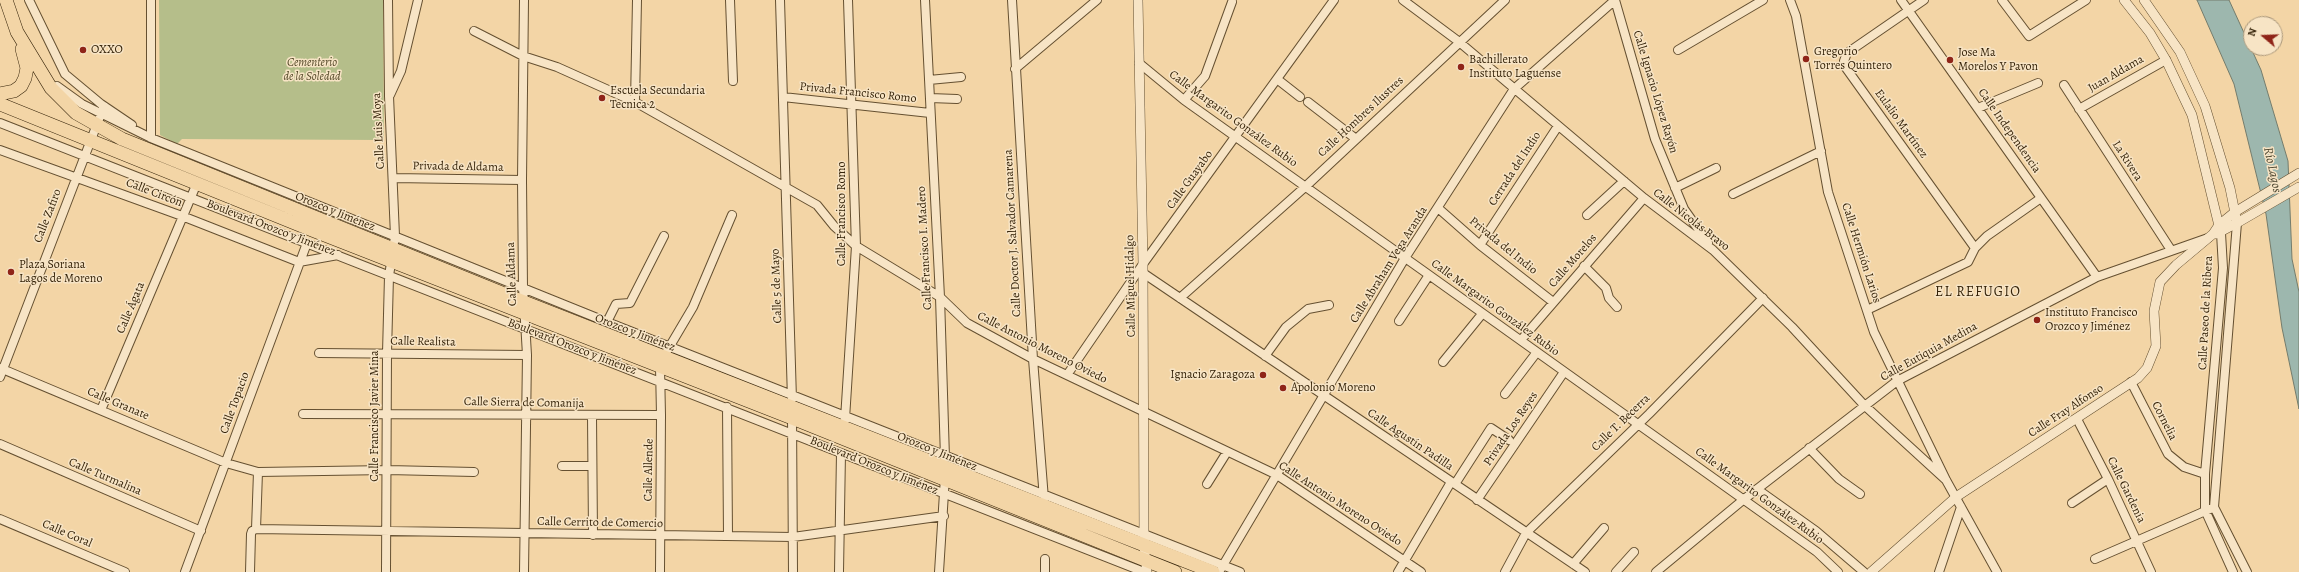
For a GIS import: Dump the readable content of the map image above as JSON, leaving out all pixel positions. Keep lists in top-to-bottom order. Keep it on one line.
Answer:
{"streets":{"highway":["Orozco y Jiménez"],"street":["Juan Aldama","Calle Ignacio López Rayón","Privada Francisco Romo","Calle Hombres Ilustres","Calle Margarito González Rubio","Eulalio Martínez","Calle Luis Moya","Calle Independencia","La Rivera","Privada de Aldama","Cerrada del Indio","Calle Guayabo","Calle Circón","Calle Francisco Romo","Calle Zafiro","Calle Nicolás Bravo","Boulevard Orozco y Jiménez","Calle Doctor J. Salvador Camarena","Privada del Indio","Calle Francisco I. Madero","Calle Hermión Larios","Calle Morelos","Calle Abraham Vega Aranda","Calle Aldama","Calle 5 de Mayo","Calle Miguel Hidalgo","Calle Ágata","Calle Paseo de la Ribera","Calle Realista","Calle Antonio Moreno Oviedo","Calle Eutiquia Medina","Calle Topacio","Calle Sierra de Comanija","Calle Granate","Calle Fray Alfonso","Calle Francisco Javier Mina","Cornelia","Calle T. Becerra","Privada Los Reyes","Calle Agustín Padilla","Calle Allende","Calle Turmalina","Calle Gardenia","Calle Cerrito de Comercio","Calle Coral"]},"crossings":[["Juan Aldama","La Rivera"],["Juan Aldama","Calle Paseo de la Ribera"],["Calle Ignacio López Rayón","Calle Nicolás Bravo"],["Calle Ignacio López Rayón","Calle Abraham Vega Aranda"],["Privada Francisco Romo","Calle Francisco Romo"],["Privada Francisco Romo","Calle Francisco I. Madero"],["Privada Francisco Romo","Calle 5 de Mayo"],["Calle Hombres Ilustres","Calle Margarito González Rubio"],["Calle Hombres Ilustres","Calle Nicolás Bravo"],["Calle Hombres Ilustres","Calle Agustín Padilla"],["Calle Margarito González Rubio","Calle Guayabo"],["Calle Margarito González Rubio","Calle Morelos"],["Calle Margarito González Rubio","Calle Abraham Vega Aranda"],["Calle Margarito González Rubio","Calle Miguel Hidalgo"],["Calle Margarito González Rubio","Calle Eutiquia Medina"],["Calle Margarito González Rubio","Calle T. Becerra"],["Calle Margarito González Rubio","Privada Los Reyes"],["Eulalio Martínez","Calle Independencia"],["Calle Luis Moya","Privada de Aldama"],["Calle Luis Moya","Orozco y Jiménez"],["Calle Luis Moya","Calle Francisco Javier Mina"],["Calle Independencia","Calle Eutiquia Medina"],["La Rivera","Calle Eutiquia Medina"],["Privada de Aldama","Calle Aldama"],["Cerrada del Indio","Calle Nicolás Bravo"],["Cerrada del Indio","Privada del Indio"],["Calle Guayabo","Calle Miguel Hidalgo"],["Calle Guayabo","Calle Antonio Moreno Oviedo"],["Calle Guayabo","Calle Agustín Padilla"],["Calle Circón","Calle Zafiro"],["Calle Circón","Calle Ágata"],["Calle Circón","Calle Topacio"],["Orozco y Jiménez","Calle Francisco Romo"],["Orozco y Jiménez","Calle Zafiro"],["Orozco y Jiménez","Boulevard Orozco y Jiménez"],["Orozco y Jiménez","Calle Doctor J. Salvador Camarena"],["Orozco y Jiménez","Calle Francisco I. Madero"],["Orozco y Jiménez","Calle Abraham Vega Aranda"],["Orozco y Jiménez","Calle Aldama"],["Orozco y Jiménez","Calle 5 de Mayo"],["Orozco y Jiménez","Calle Miguel Hidalgo"],["Orozco y Jiménez","Calle Ágata"],["Orozco y Jiménez","Calle Francisco Javier Mina"],["Orozco y Jiménez","Calle Allende"],["Calle Francisco Romo","Calle Antonio Moreno Oviedo"],["Calle Zafiro","Boulevard Orozco y Jiménez"],["Calle Zafiro","Calle Granate"],["Calle Nicolás Bravo","Calle Hermión Larios"],["Calle Nicolás Bravo","Calle Morelos"],["Calle Nicolás Bravo","Calle Abraham Vega Aranda"],["Calle Nicolás Bravo","Calle Eutiquia Medina"],["Calle Nicolás Bravo","Calle T. Becerra"],["Boulevard Orozco y Jiménez","Calle Doctor J. Salvador Camarena"],["Boulevard Orozco y Jiménez","Calle Francisco I. Madero"],["Boulevard Orozco y Jiménez","Calle Aldama"],["Boulevard Orozco y Jiménez","Calle 5 de Mayo"],["Boulevard Orozco y Jiménez","Calle Miguel Hidalgo"],["Boulevard Orozco y Jiménez","Calle Ágata"],["Boulevard Orozco y Jiménez","Calle Topacio"],["Boulevard Orozco y Jiménez","Calle Francisco Javier Mina"],["Boulevard Orozco y Jiménez","Calle Allende"],["Calle Doctor J. Salvador Camarena","Calle Antonio Moreno Oviedo"],["Privada del Indio","Calle Morelos"],["Privada del Indio","Calle Abraham Vega Aranda"],["Calle Francisco I. Madero","Calle Antonio Moreno Oviedo"],["Calle Francisco I. Madero","Calle Cerrito de Comercio"],["Calle Hermión Larios","Calle Eutiquia Medina"],["Calle Hermión Larios","Calle Fray Alfonso"],["Calle Abraham Vega Aranda","Calle Antonio Moreno Oviedo"],["Calle Abraham Vega Aranda","Calle Agustín Padilla"],["Calle Aldama","Calle Realista"],["Calle Aldama","Calle Antonio Moreno Oviedo"],["Calle Aldama","Calle Sierra de Comanija"],["Calle Aldama","Calle Cerrito de Comercio"],["Calle 5 de Mayo","Calle Antonio Moreno Oviedo"],["Calle 5 de Mayo","Calle Cerrito de Comercio"],["Calle Miguel Hidalgo","Calle Antonio Moreno Oviedo"],["Calle Miguel Hidalgo","Calle Agustín Padilla"],["Calle Ágata","Calle Granate"],["Calle Paseo de la Ribera","Calle Eutiquia Medina"],["Calle Paseo de la Ribera","Calle Fray Alfonso"],["Calle Paseo de la Ribera","Cornelia"],["Calle Realista","Calle Francisco Javier Mina"],["Calle Eutiquia Medina","Calle Fray Alfonso"],["Calle Topacio","Calle Granate"],["Calle Topacio","Calle Turmalina"],["Calle Sierra de Comanija","Calle Francisco Javier Mina"],["Calle Sierra de Comanija","Calle Allende"],["Calle Granate","Calle Francisco Javier Mina"],["Calle Fray Alfonso","Cornelia"],["Calle Fray Alfonso","Calle Gardenia"],["Calle Francisco Javier Mina","Calle Cerrito de Comercio"],["Calle T. Becerra","Calle Agustín Padilla"],["Privada Los Reyes","Calle Agustín Padilla"],["Calle Allende","Calle Cerrito de Comercio"]],"districts":["EL REFUGIO"],"water":["Río Lagos"],"parks":["Cementerio de la Soledad"],"places":["OXXO","Gregorio Torres Quintero","Jose Ma Morelos Y Pavon","Bachillerato Instituto Laguense","Escuela Secundaria Tecnica 2","Plaza Soriana Lagos de Moreno","Instituto Francisco Orozco y Jiménez","Ignacio Zaragoza","Apolonio Moreno"],"north":"left"}
